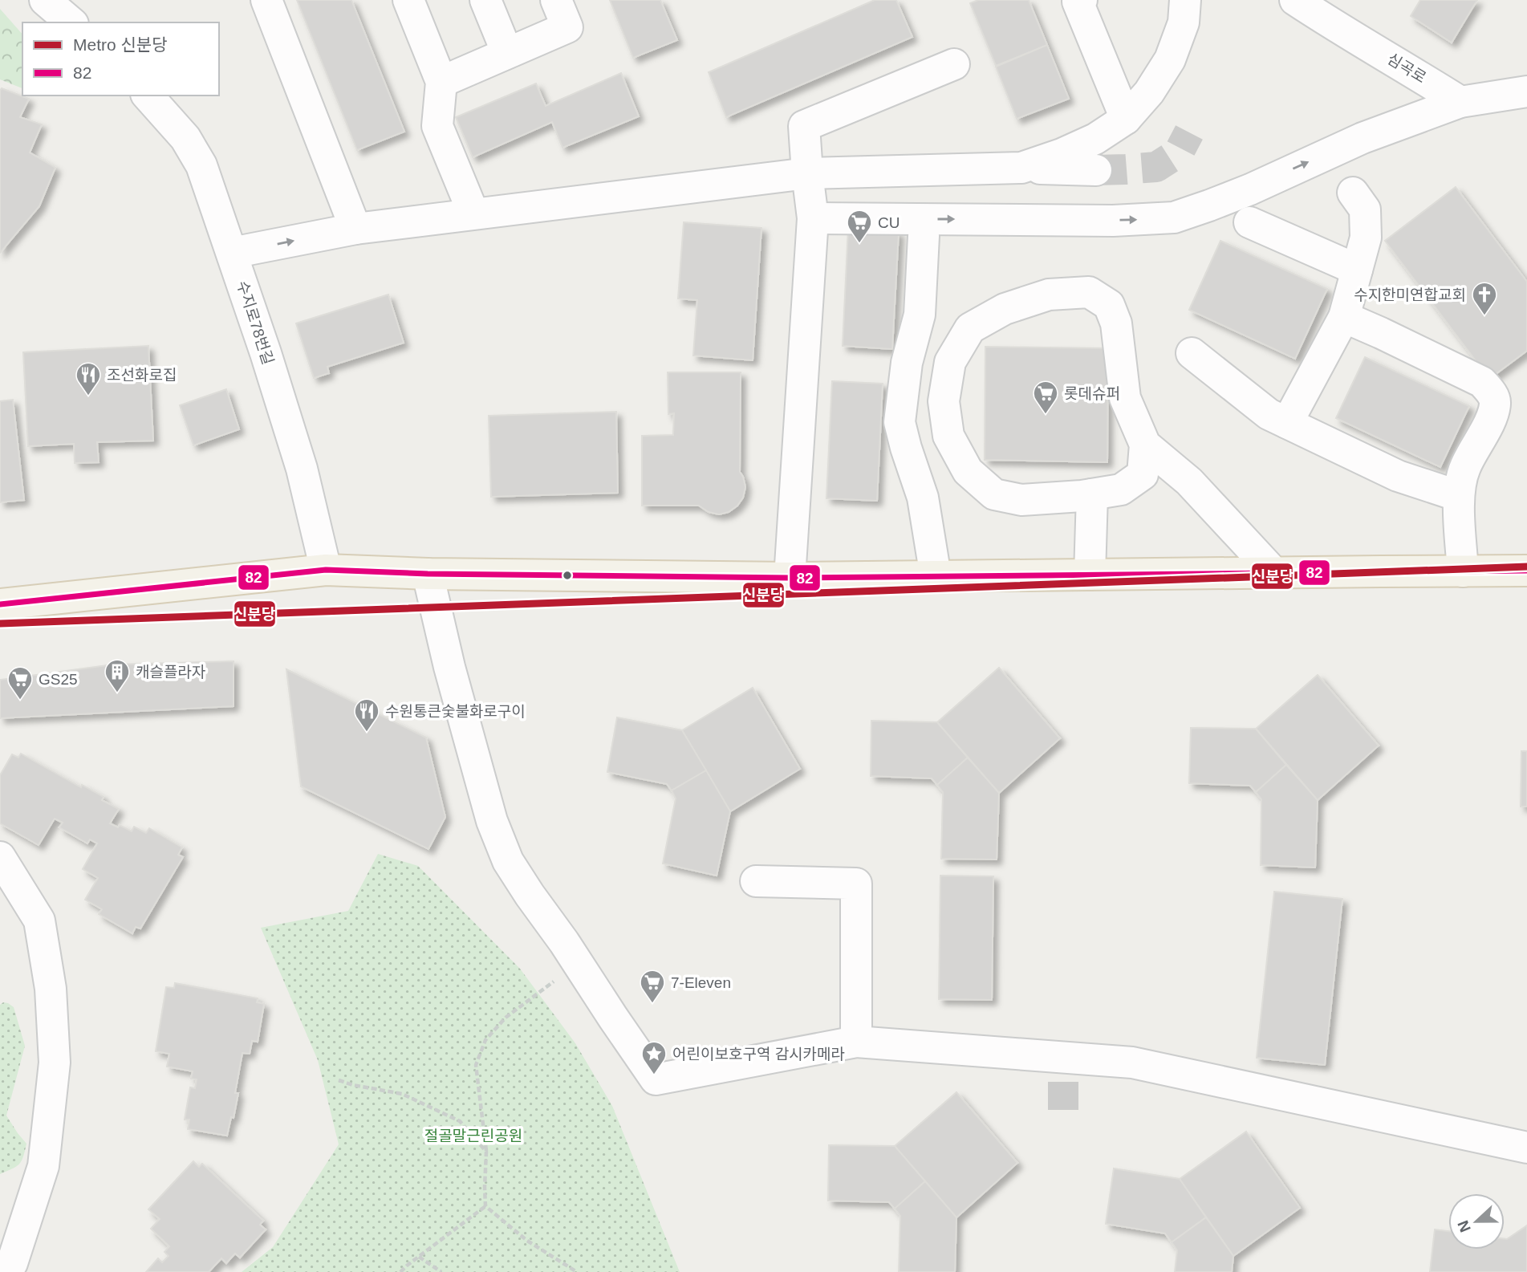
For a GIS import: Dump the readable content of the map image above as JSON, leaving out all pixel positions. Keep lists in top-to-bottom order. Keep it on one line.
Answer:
{"streets":{"street":["심곡로","수지로78번길"]},"parks":["절골말근린공원"],"places":{"supermarket":["CU","롯데슈퍼","GS25","7-Eleven"],"church":["수지한미연합교회"],"restaurant":["조선화로집","수원통큰숯불화로구이"],"building":["캐슬플라자"],"place":["어린이보호구역 감시카메라"]},"lines":["metro line 신분당","transit line 82"],"legend":["Metro 신분당","82"],"north":"left"}
